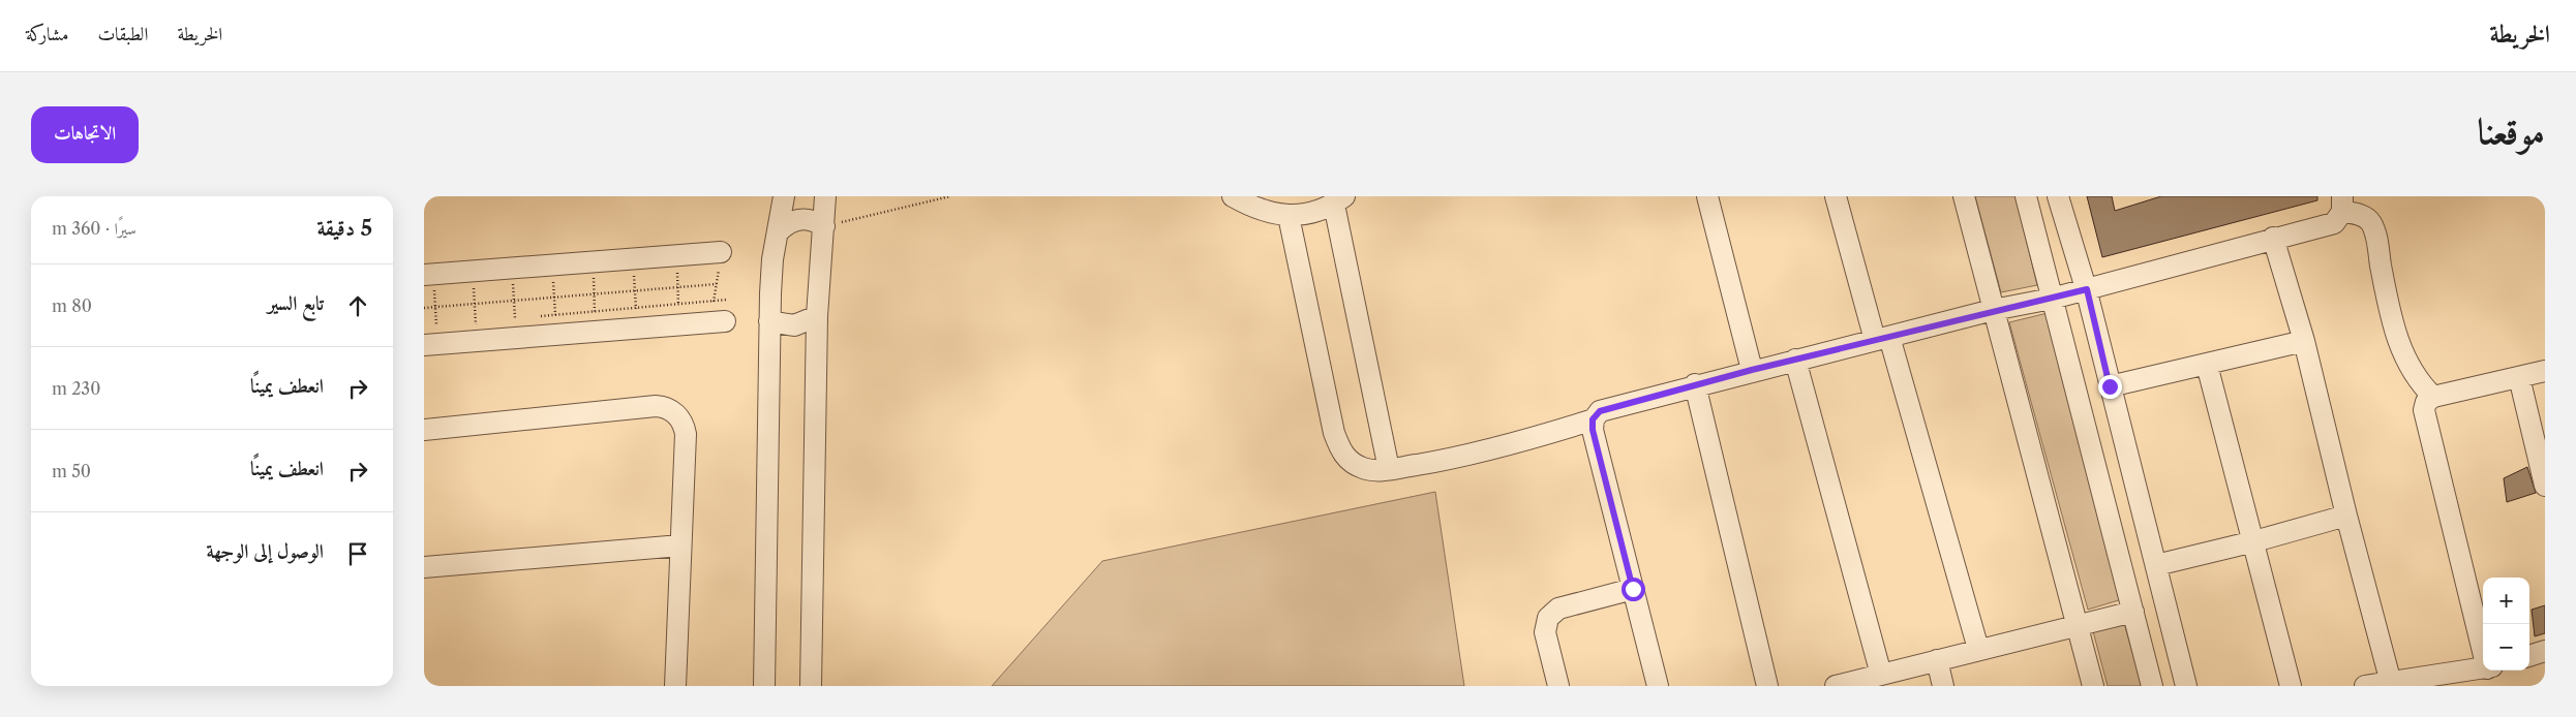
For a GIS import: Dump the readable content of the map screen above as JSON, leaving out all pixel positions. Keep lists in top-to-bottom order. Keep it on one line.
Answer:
{"page":{"header":"الخريطة","nav":["الخريطة","الطبقات","مشاركة"],"title":"موقعنا","buttons":"الاتجاهات","heading":["5 دقيقة","سيرًا · 360 m"],"list":[["تابع السير","80 m"],["انعطف يمينًا","230 m"],["انعطف يمينًا","50 m"],"الوصول إلى الوجهة"],"map_buttons":["+","−"]}}
